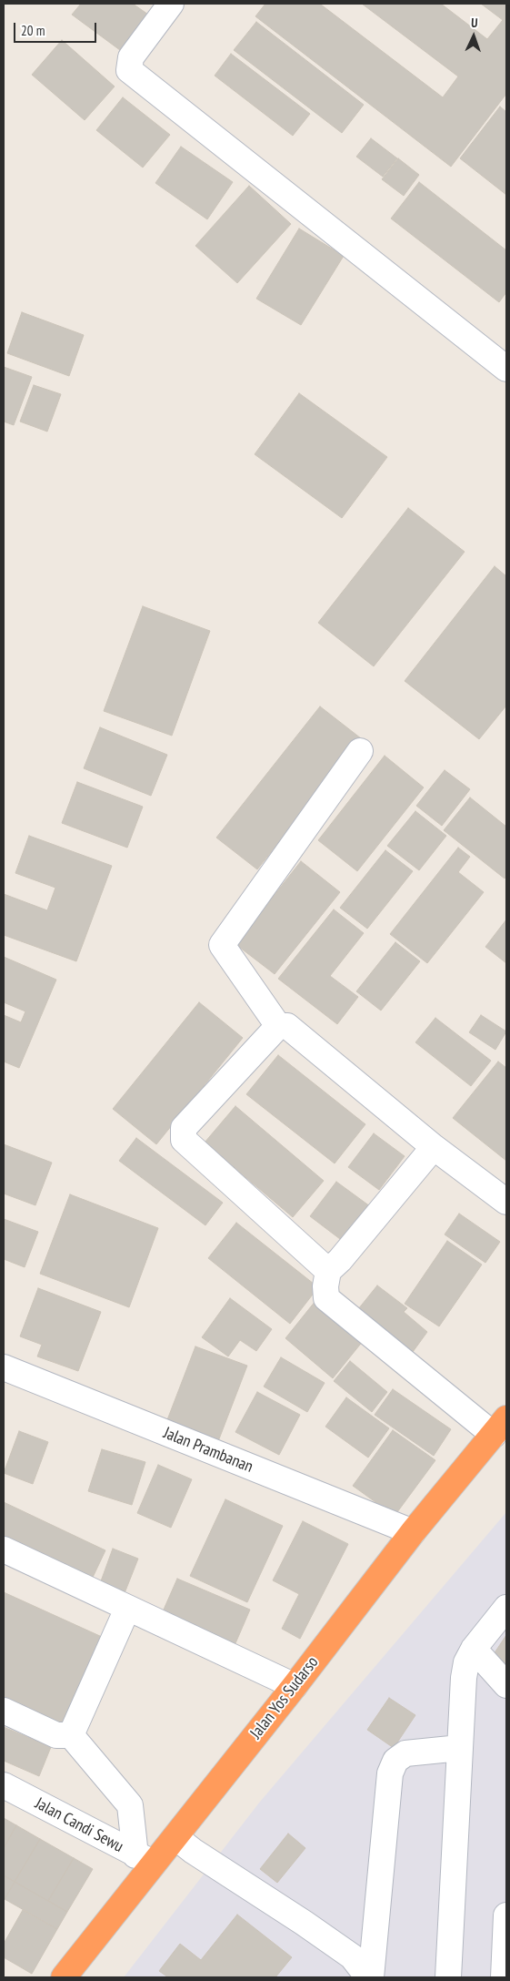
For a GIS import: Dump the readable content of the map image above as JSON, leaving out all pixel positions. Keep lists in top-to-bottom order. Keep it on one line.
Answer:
{"streets":{"highway":["Jalan Yos Sudarso"],"street":["Jalan Prambanan","Jalan Candi Sewu"]},"crossings":[["Jalan Prambanan","Jalan Yos Sudarso"],["Jalan Yos Sudarso","Jalan Candi Sewu"]],"scale_bar":"20 m","north":"top"}
